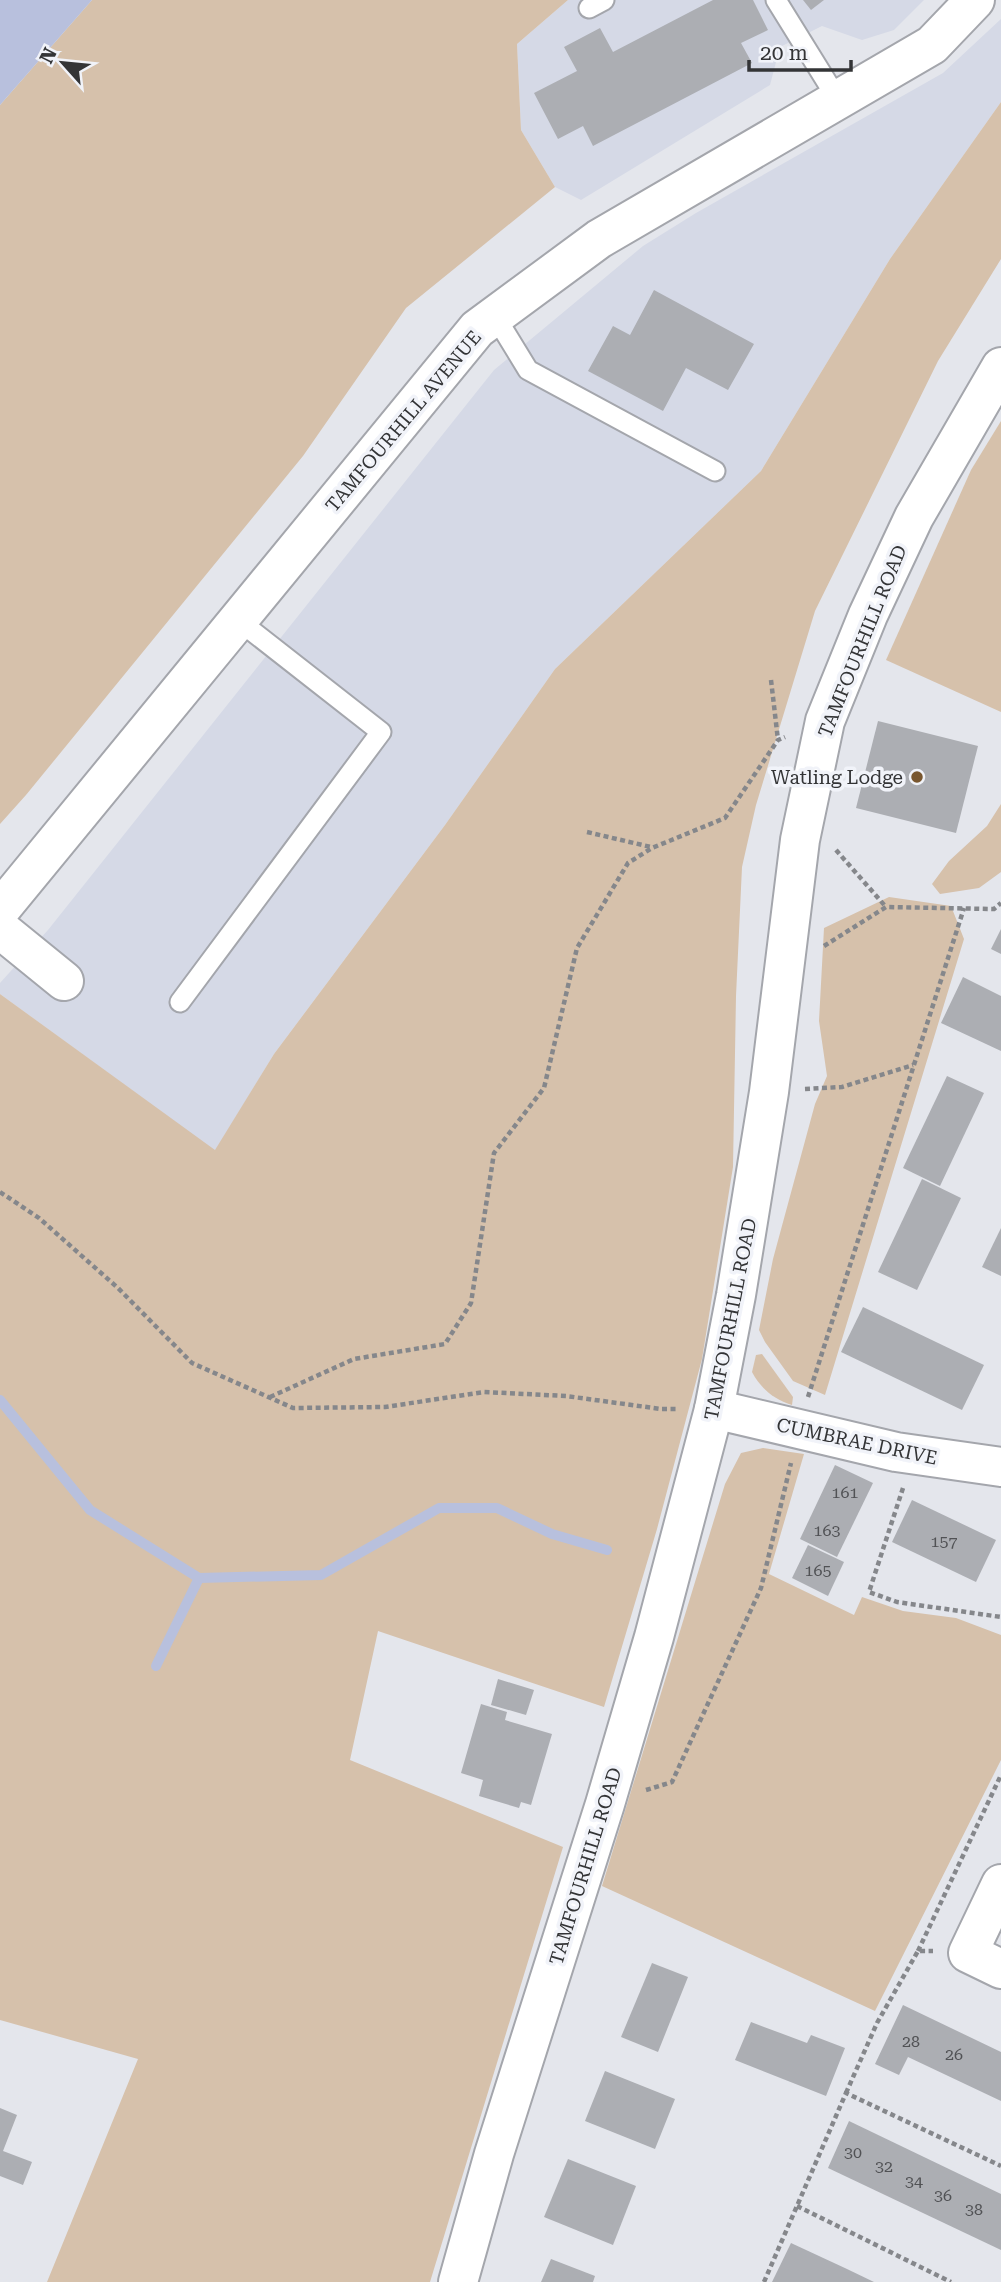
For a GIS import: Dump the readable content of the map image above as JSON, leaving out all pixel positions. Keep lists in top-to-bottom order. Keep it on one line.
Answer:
{"streets":{"main road":["TAMFOURHILL AVENUE","TAMFOURHILL ROAD","CUMBRAE DRIVE"]},"crossings":[["TAMFOURHILL ROAD","CUMBRAE DRIVE"]],"places":["Watling Lodge"],"house_numbers":["161","163","157","165","28","26","30","32","34","36","38"],"scale_bar":"20 m","north":"top left"}
